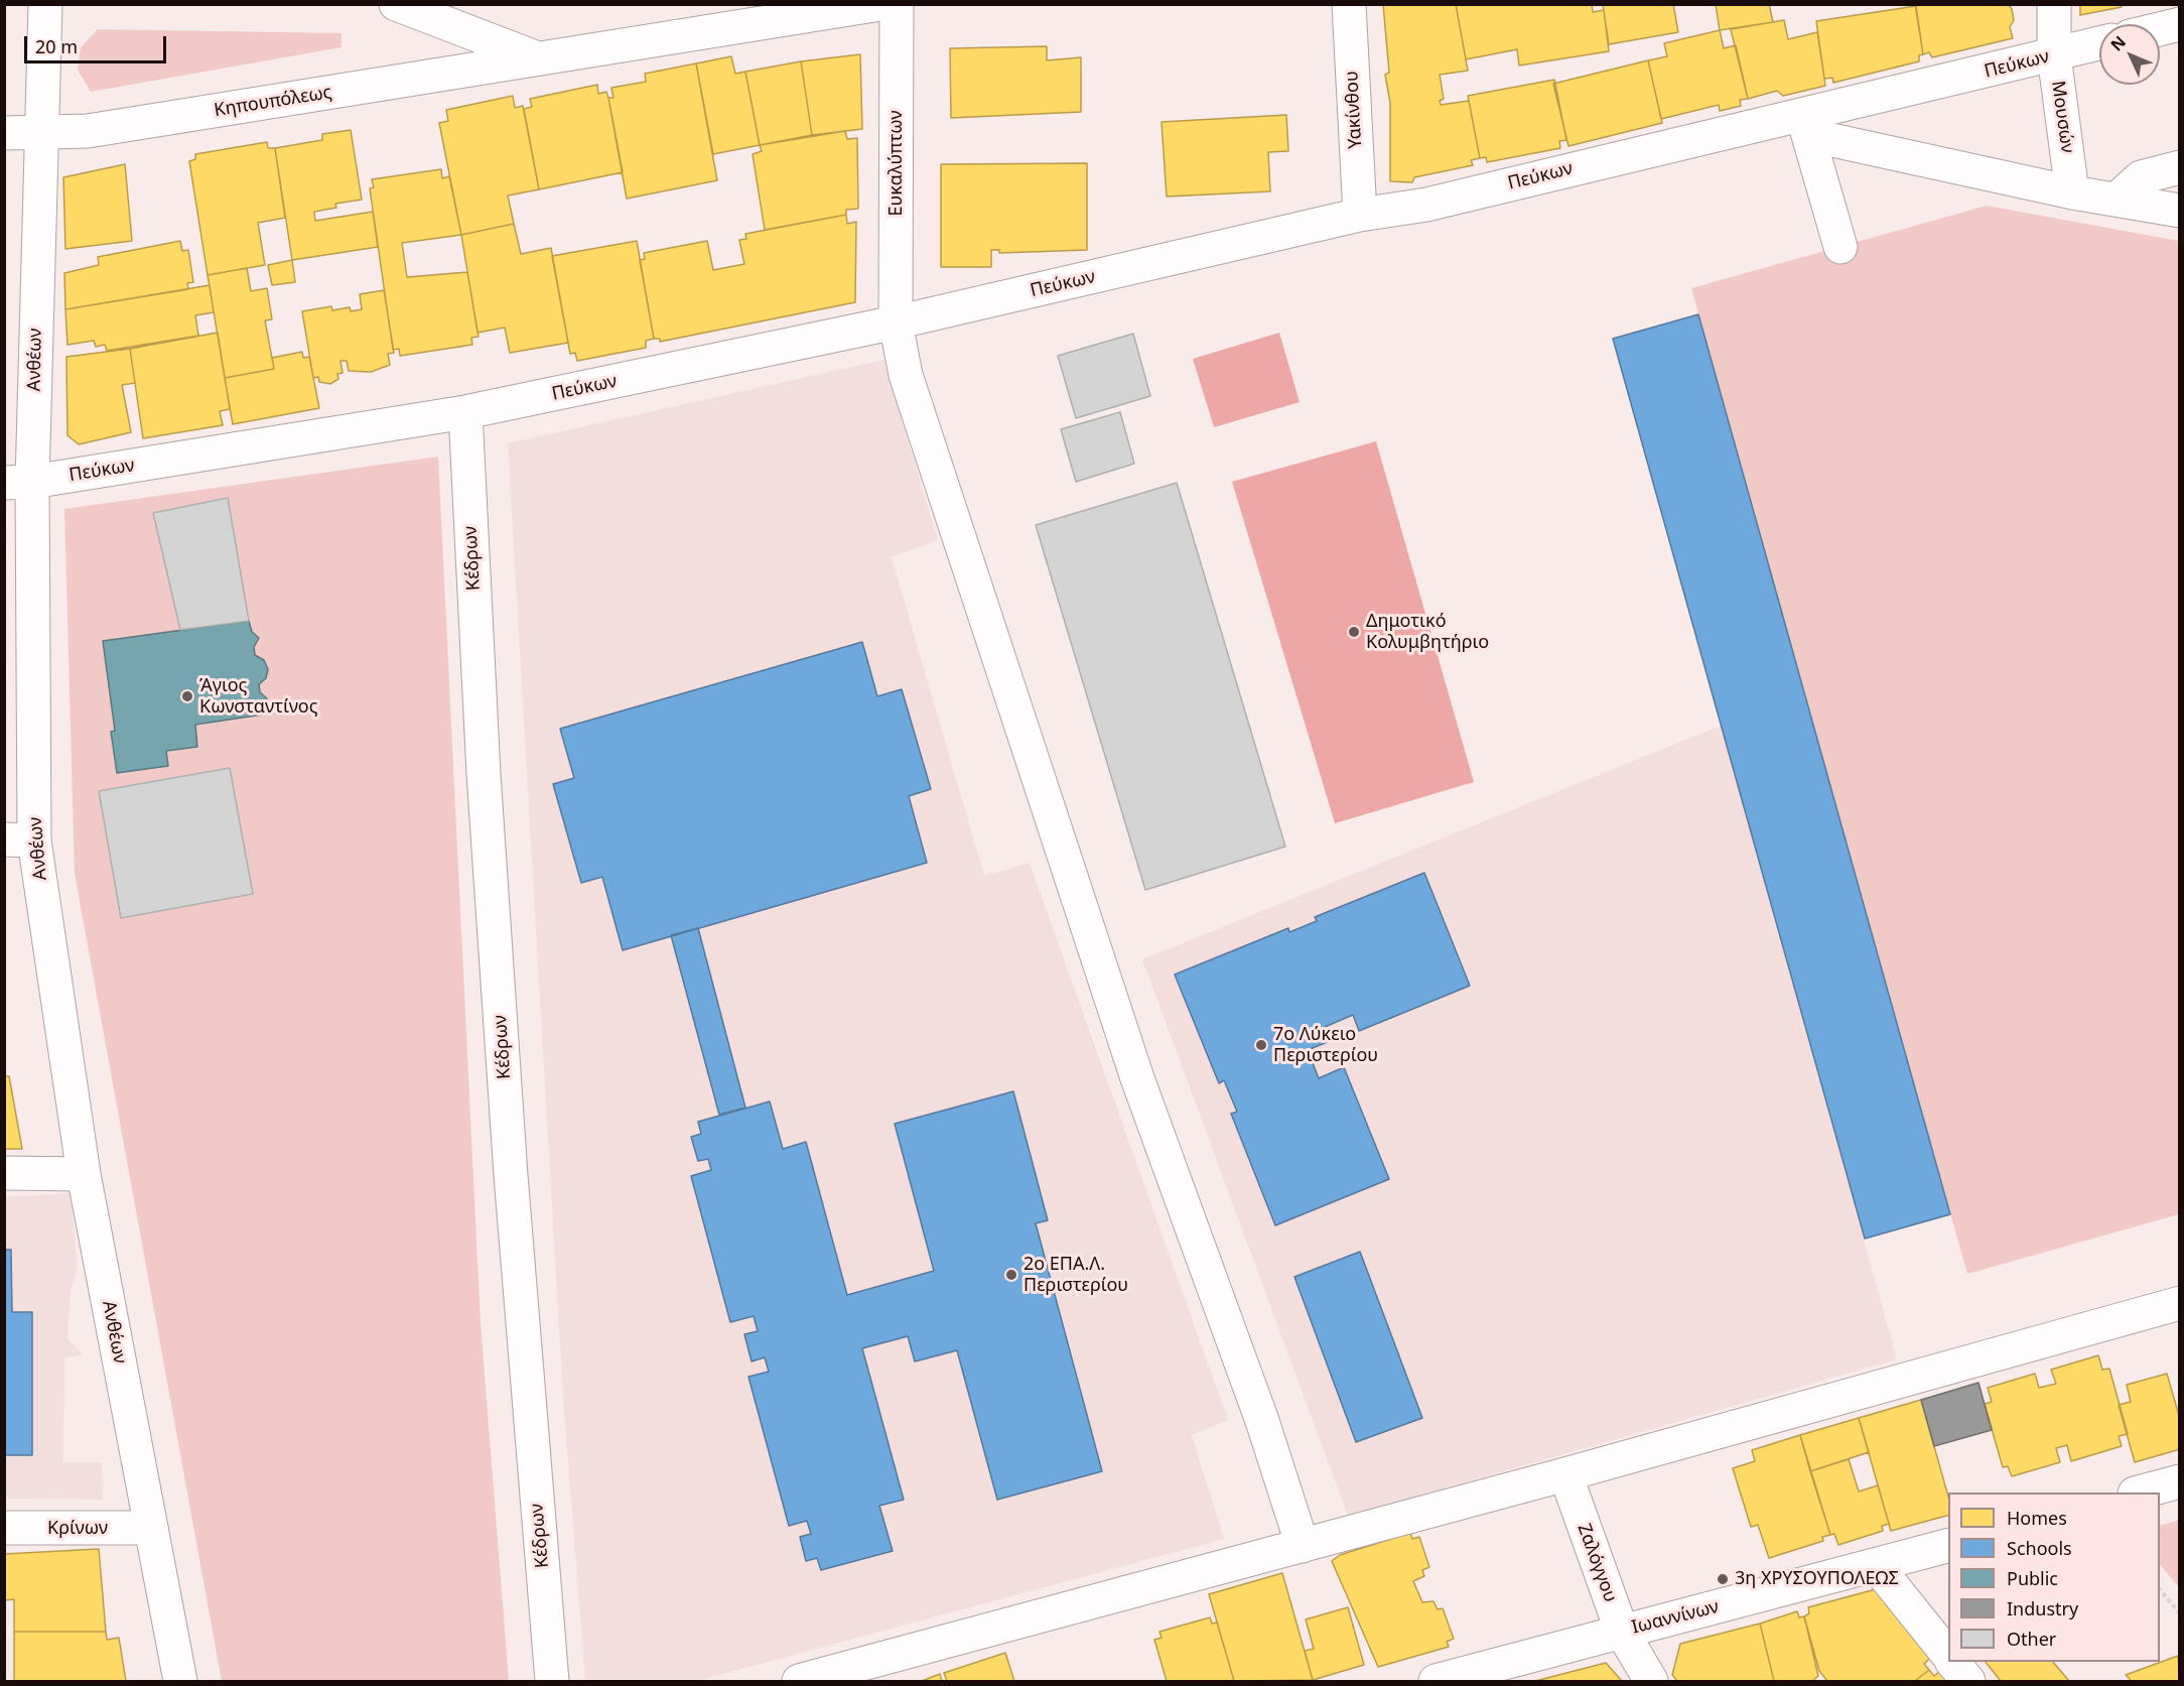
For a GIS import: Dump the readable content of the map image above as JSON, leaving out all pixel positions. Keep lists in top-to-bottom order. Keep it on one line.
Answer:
{"streets":{"street":["Πεύκων","Κηπουπόλεως","Υακίνθου","Μουσών","Ευκαλύπτων","Ανθέων","Κέδρων","Κρίνων","Ζαλόγγου","Ιωαννίνων"]},"crossings":[["Πεύκων","Υακίνθου"],["Πεύκων","Μουσών"],["Πεύκων","Ευκαλύπτων"],["Πεύκων","Ανθέων"],["Πεύκων","Κέδρων"],["Κηπουπόλεως","Ανθέων"],["Ανθέων","Κρίνων"],["Ζαλόγγου","Ιωαννίνων"]],"places":["Δημοτικό Κολυμβητήριο","Άγιος Κωνσταντίνος","7ο Λύκειο Περιστερίου","2ο ΕΠΑ.Λ. Περιστερίου","3η ΧΡΥΣΟΥΠΟΛΕΩΣ"],"legend":["Homes","Schools","Public","Industry","Other"],"scale_bar":"20 m","north":"top left"}
